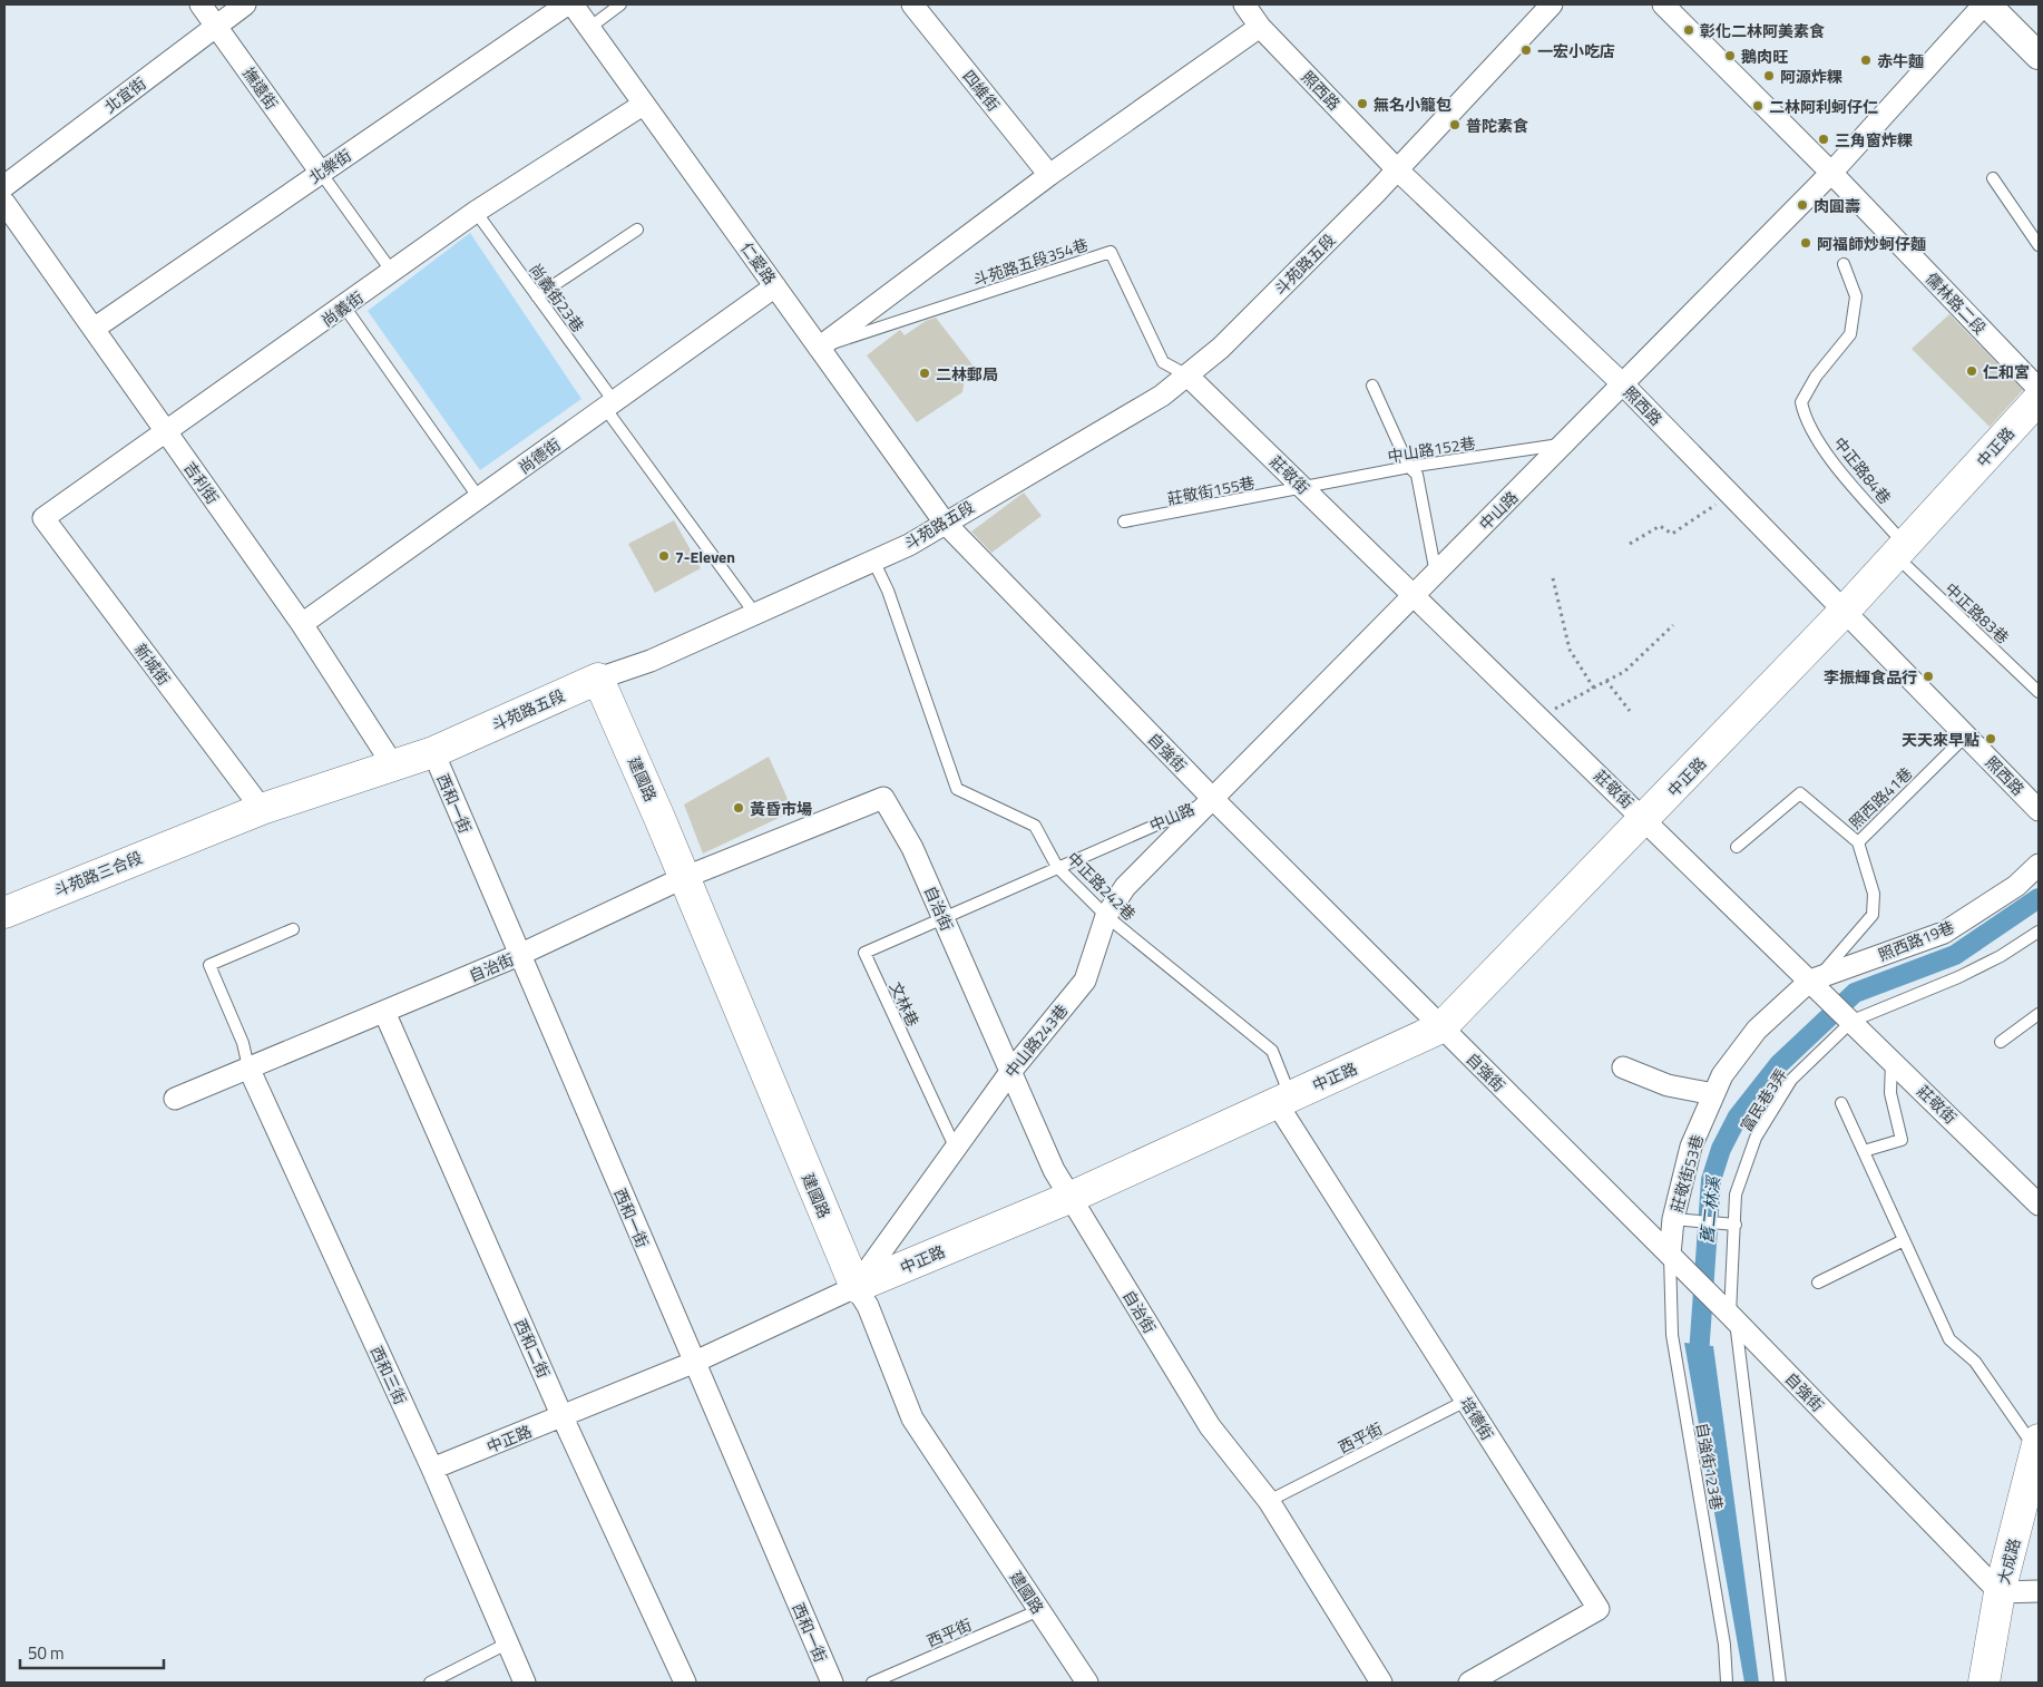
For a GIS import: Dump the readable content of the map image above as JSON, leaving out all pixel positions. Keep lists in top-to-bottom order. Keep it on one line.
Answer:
{"streets":{"main road":["斗苑路五段","中正路","建國路","斗苑路三合段","大成路"],"street":["撫遠街","四維街","照西路","北宜街","北樂街","仁愛路","儒林路二段","尚義街","尚德街","莊敬街","吉利街","中山路","新城街","自強街","西和一街","自治街","照西路19巷","中山路243巷","莊敬街53巷","西和二街","西和三街","培德街"],"lane":["斗苑路五段354巷","尚義街23巷","中山路152巷","中正路84巷","莊敬街155巷","中正路83巷","照西路41巷","中正路242巷","文林巷","富民巷3弄","西平街","自強街123巷"]},"crossings":[["撫遠街","北宜街"],["撫遠街","北樂街"],["照西路","斗苑路五段"],["照西路","中正路"],["照西路","中山路"],["照西路","照西路41巷"],["北樂街","吉利街"],["斗苑路五段354巷","仁愛路"],["斗苑路五段354巷","斗苑路五段"],["斗苑路五段354巷","莊敬街"],["仁愛路","斗苑路五段"],["仁愛路","尚義街"],["仁愛路","尚德街"],["仁愛路","自強街"],["斗苑路五段","尚義街23巷"],["斗苑路五段","莊敬街"],["斗苑路五段","吉利街"],["斗苑路五段","新城街"],["斗苑路五段","自強街"],["斗苑路五段","建國路"],["斗苑路五段","西和一街"],["斗苑路五段","斗苑路三合段"],["斗苑路五段","中正路242巷"],["尚義街23巷","尚義街"],["尚義街23巷","尚德街"],["儒林路二段","中山路"],["尚義街","吉利街"],["尚義街","新城街"],["中正路","中正路84巷"],["中正路","莊敬街"],["中正路","中正路83巷"],["中正路","自強街"],["中正路","建國路"],["中正路","西和一街"],["中正路","中正路242巷"],["中正路","自治街"],["中正路","中山路243巷"],["中正路","西和二街"],["中正路","西和三街"],["中正路","培德街"],["中山路152巷","莊敬街"],["中山路152巷","莊敬街155巷"],["中山路152巷","中山路"],["尚德街","吉利街"],["中正路84巷","中正路83巷"],["莊敬街","莊敬街155巷"],["莊敬街","中山路"],["莊敬街","照西路19巷"],["莊敬街","富民巷3弄"],["莊敬街","莊敬街53巷"],["中山路","自強街"],["中山路","中正路242巷"],["中山路","自治街"],["中山路","文林巷"],["中山路","中山路243巷"],["自強街","中山路243巷"],["自強街","富民巷3弄"],["自強街","莊敬街53巷"],["自強街","自強街123巷"],["自強街","大成路"],["建國路","自治街"],["建國路","中山路243巷"],["建國路","西平街"],["西和一街","自治街"],["中正路242巷","中山路243巷"],["中正路242巷","培德街"],["自治街","文林巷"],["自治街","中山路243巷"],["自治街","西和二街"],["自治街","西和三街"],["自治街","西平街"],["照西路19巷","莊敬街53巷"],["文林巷","中山路243巷"],["莊敬街53巷","自強街123巷"],["培德街","西平街"]],"water":["舊二林溪"],"places":["彰化二林阿美素食","一宏小吃店","鵝肉旺","赤牛麵","阿源炸粿","無名小籠包","二林阿利蚵仔仁","普陀素食","三角窗炸粿","肉圓壽","阿福師炒蚵仔麵","仁和宮","二林郵局","7-Eleven","李振輝食品行","天天來早點","黃昏市場"],"scale_bar":"50 m"}
